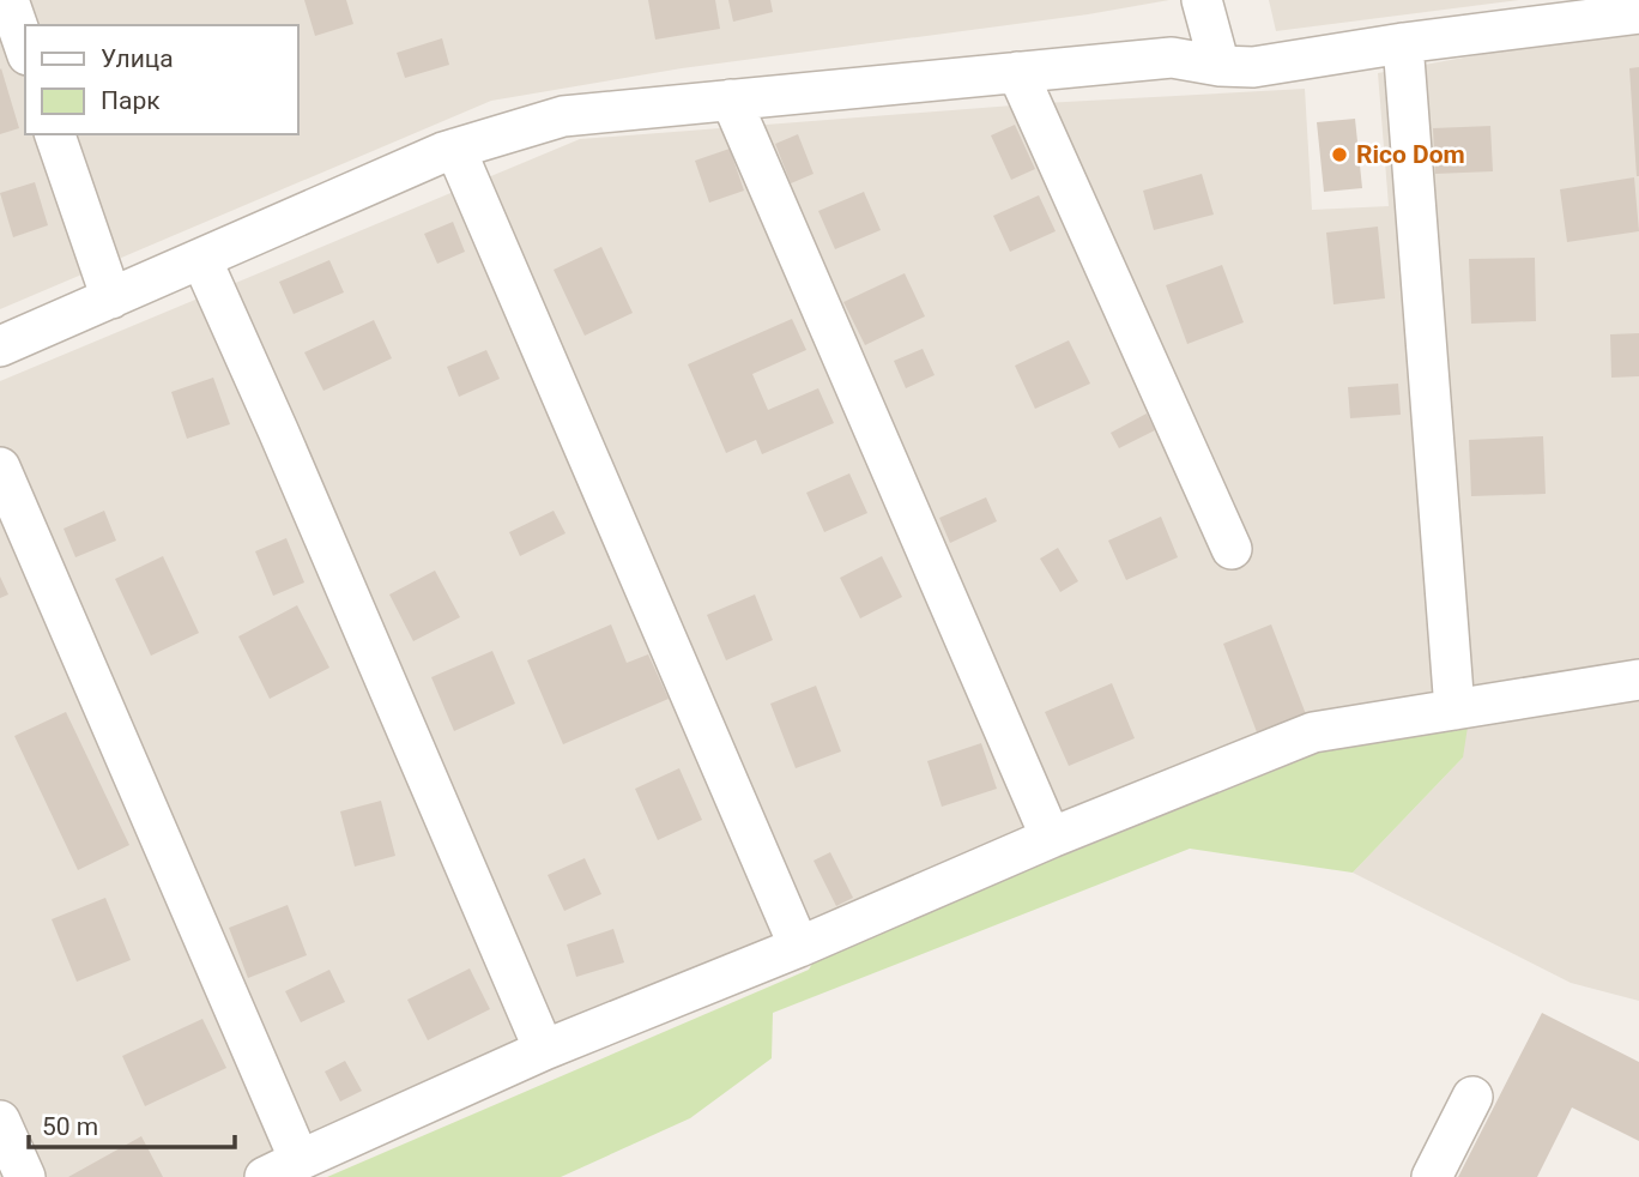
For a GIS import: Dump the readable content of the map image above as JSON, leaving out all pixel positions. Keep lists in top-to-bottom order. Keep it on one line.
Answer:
{"places":["Rico Dom"],"legend":["Улица","Парк"],"scale_bar":"50 m"}
